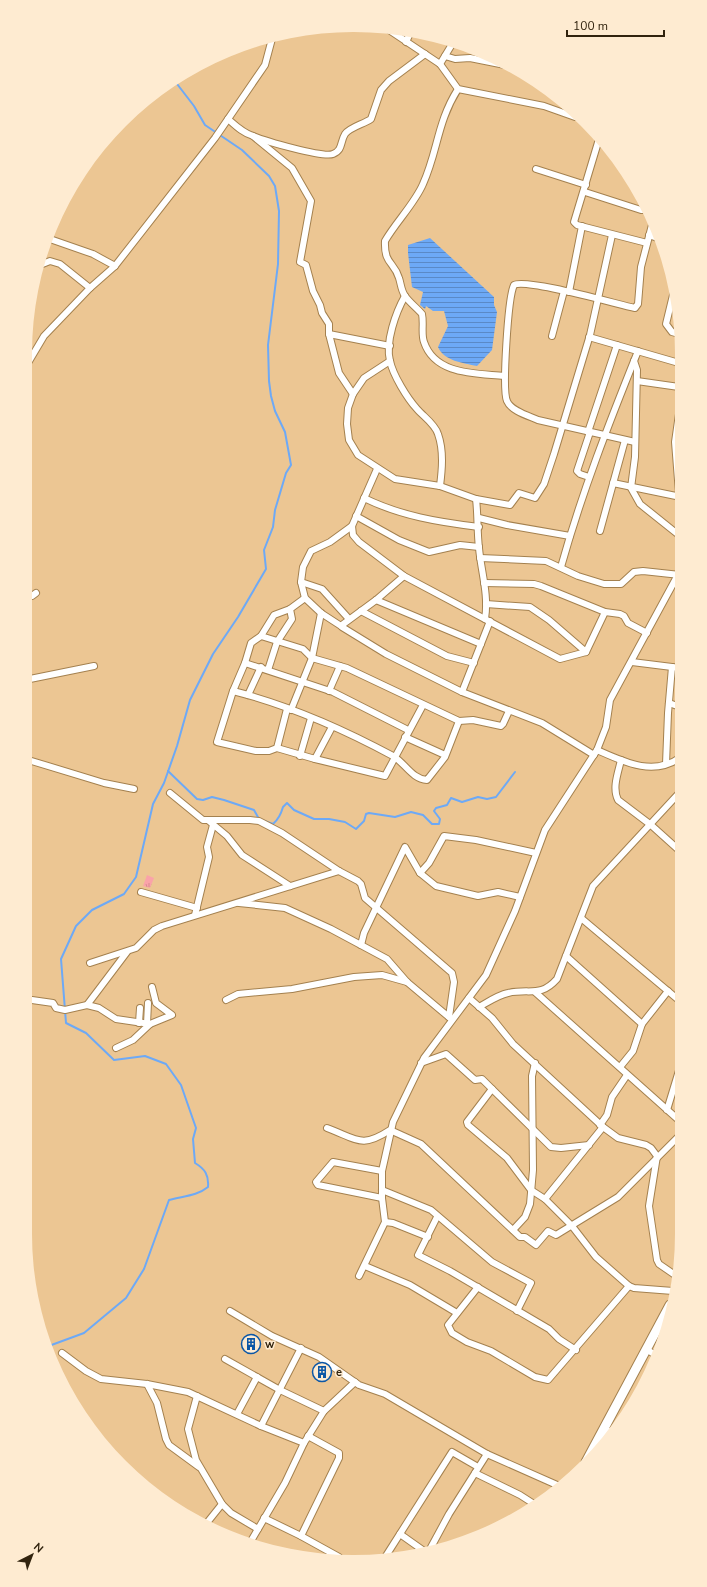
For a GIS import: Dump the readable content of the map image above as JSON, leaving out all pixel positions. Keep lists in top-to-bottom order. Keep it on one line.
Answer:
{"places":{"building":["w","e"]},"scale_bar":"100 m","north":"top right"}
